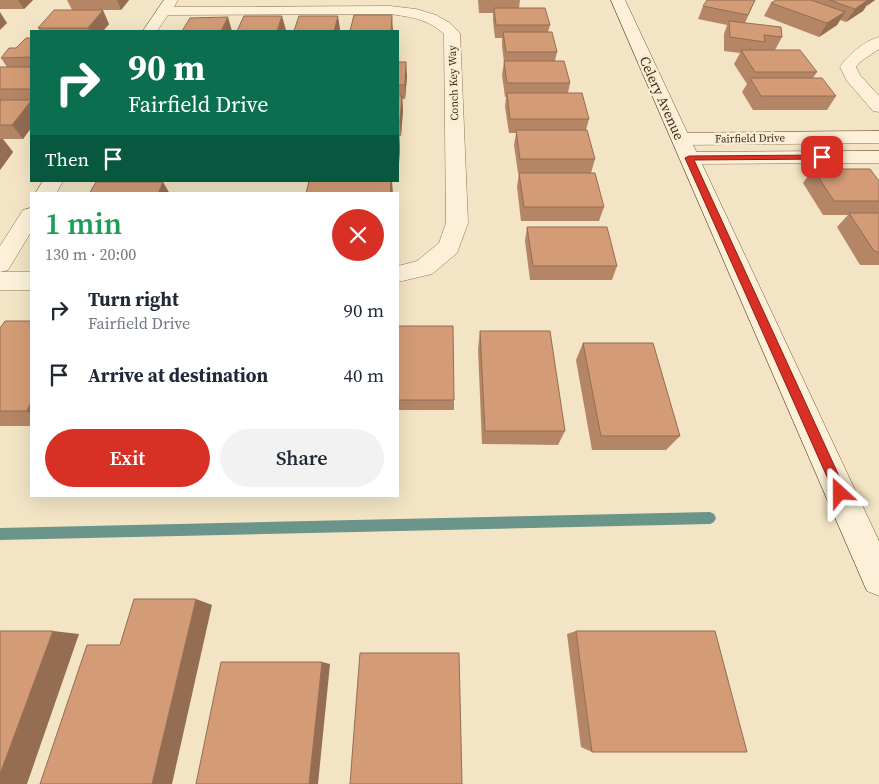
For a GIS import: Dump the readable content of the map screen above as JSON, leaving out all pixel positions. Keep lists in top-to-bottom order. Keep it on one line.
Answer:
{"streets":{"street":["Conch Key Way","Celery Avenue","Fairfield Drive"]},"crossings":[["Celery Avenue","Fairfield Drive"]],"page":{"turn":["90 m","Fairfield Drive"],"then":"Then","heading":["1 min","130 m · 20:00"],"list":[{"name":"Turn right","note":"Fairfield Drive","value":"90 m"},{"name":"Arrive at destination","value":"40 m"}],"buttons":["Exit","Share"]}}
